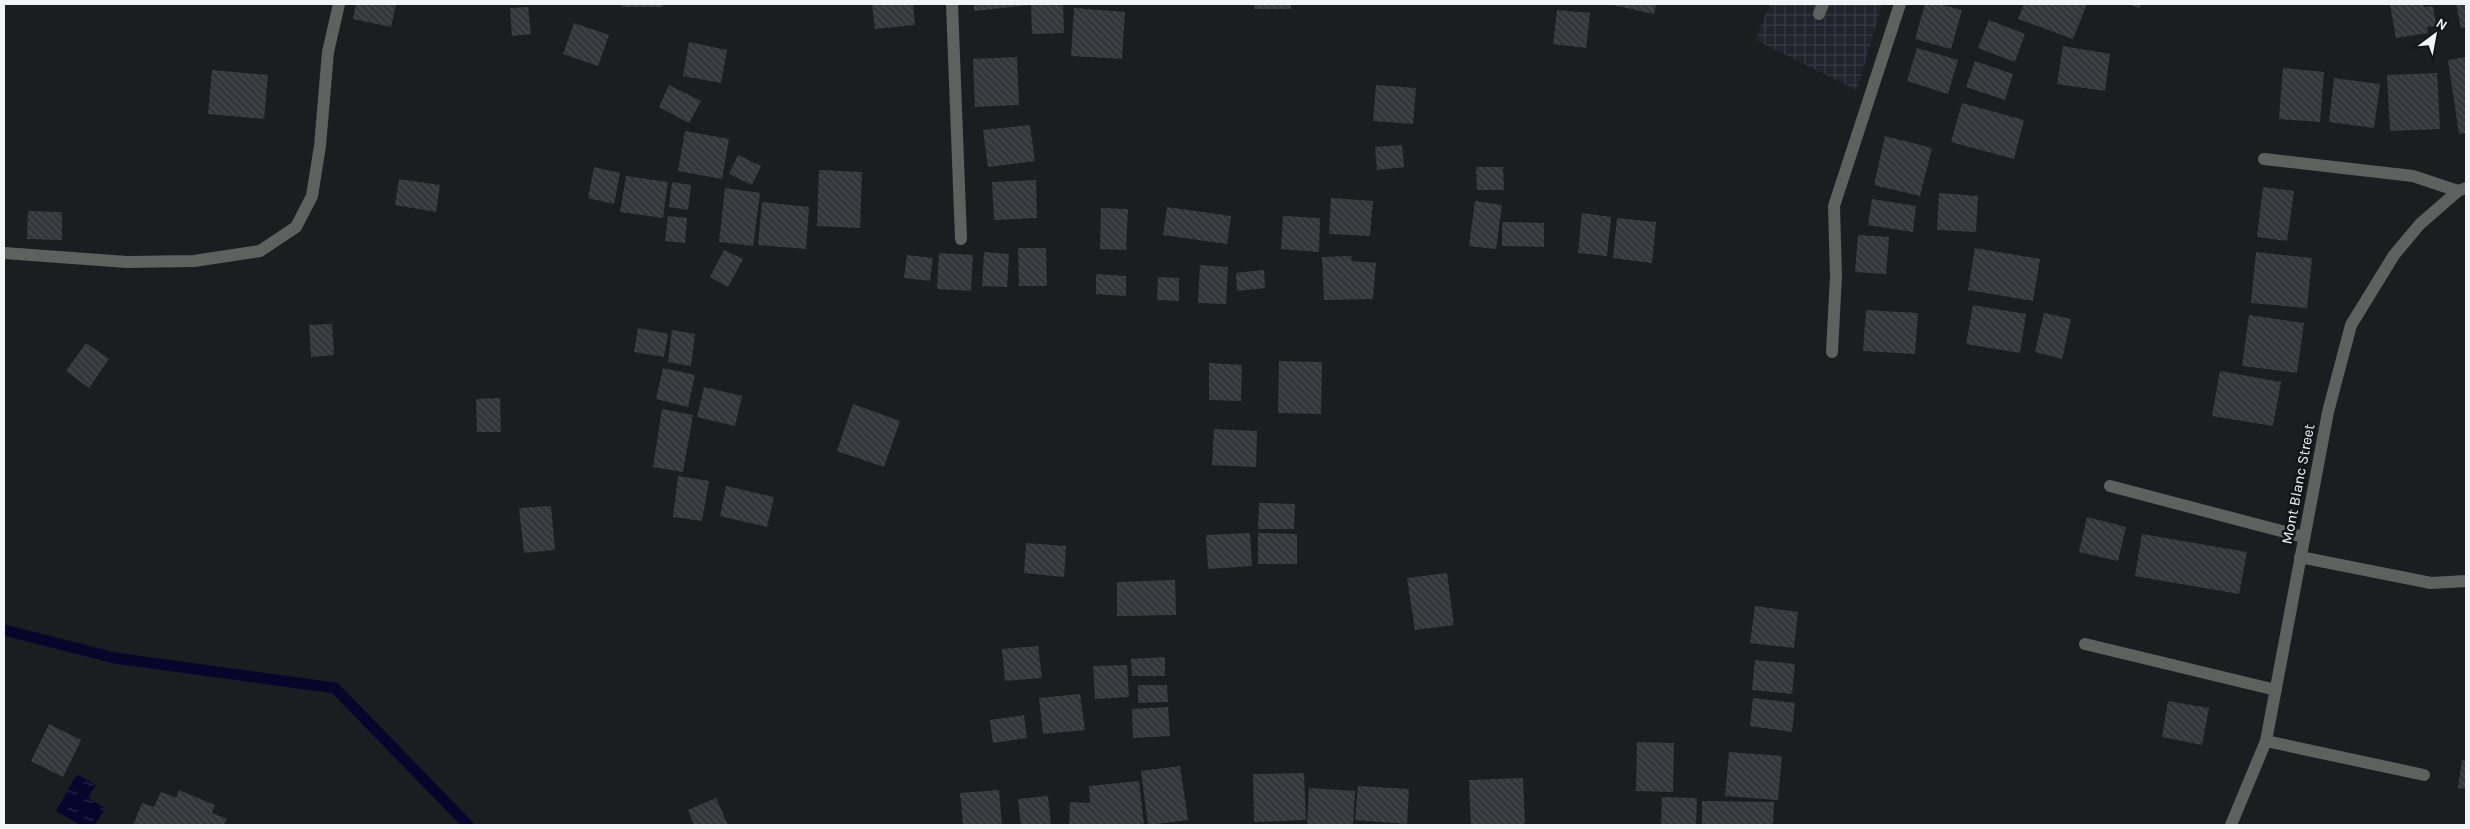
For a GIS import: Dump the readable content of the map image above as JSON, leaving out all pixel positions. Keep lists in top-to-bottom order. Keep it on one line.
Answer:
{"streets":{"street":["Mont Blanc Street"]},"north":"top right"}
